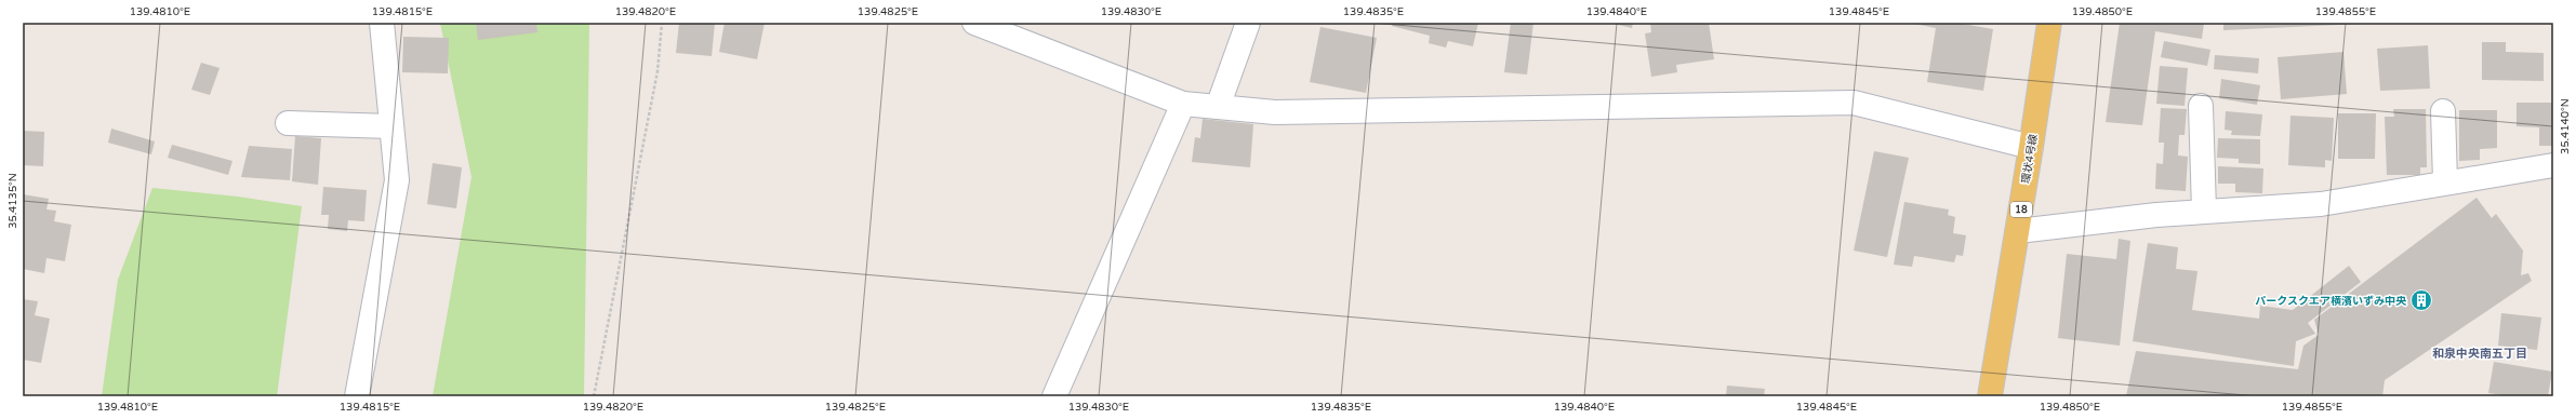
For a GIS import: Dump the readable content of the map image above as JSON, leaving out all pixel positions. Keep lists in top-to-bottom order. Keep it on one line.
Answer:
{"streets":{"main road":["環状4号線","18"]},"districts":["和泉中央南五丁目"],"places":{"building":["パークスクエア横濱いずみ中央"]},"coordinates":["139.4810°E","139.4815°E","139.4820°E","139.4825°E","139.4830°E","139.4835°E","139.4840°E","139.4845°E","139.4850°E","139.4855°E","35.4140°N","35.4135°N"]}
